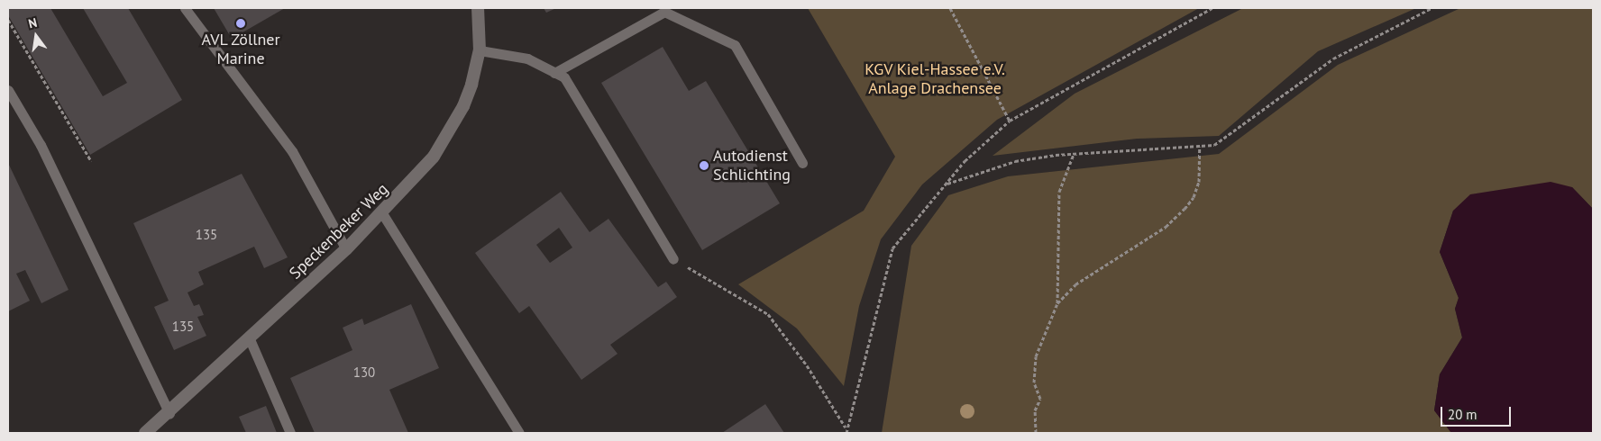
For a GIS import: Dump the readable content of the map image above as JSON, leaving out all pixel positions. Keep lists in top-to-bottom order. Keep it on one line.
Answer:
{"streets":{"street":["Speckenbeker Weg"]},"parks":["KGV Kiel-Hassee e.V. Anlage Drachensee"],"places":["AVL Zöllner Marine","Autodienst Schlichting"],"house_numbers":["135","135","130"],"scale_bar":"20 m","north":"top"}
